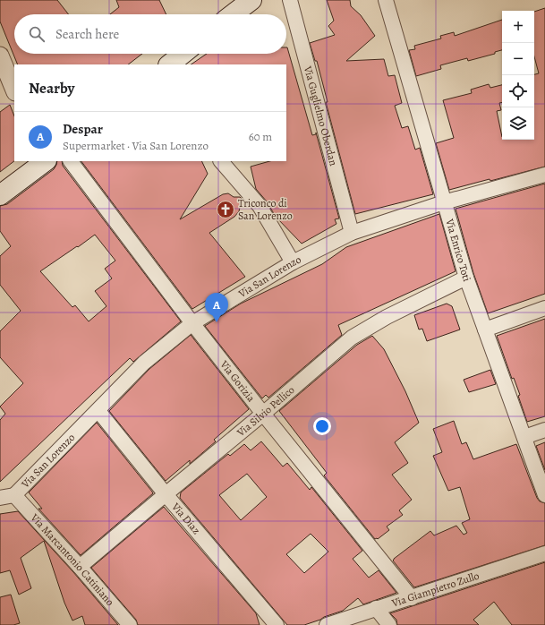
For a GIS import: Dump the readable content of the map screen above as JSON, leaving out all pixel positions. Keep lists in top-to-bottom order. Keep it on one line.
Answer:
{"streets":{"street":["Via Guglielmo Oberdan","Via Enrico Toti","Via San Lorenzo","Via Gorizia","Via Silvio Pellico","Via Diaz","Via Marcantonio Catiniano","Via Giampietro Zullo"]},"crossings":[["Via Guglielmo Oberdan","Via San Lorenzo"],["Via Enrico Toti","Via San Lorenzo"],["Via Enrico Toti","Via Silvio Pellico"],["Via San Lorenzo","Via Gorizia"],["Via San Lorenzo","Via Diaz"],["Via San Lorenzo","Via Marcantonio Catiniano"],["Via Gorizia","Via Silvio Pellico"],["Via Gorizia","Via Giampietro Zullo"],["Via Silvio Pellico","Via Diaz"],["Via Silvio Pellico","Via Marcantonio Catiniano"]],"places":{"church":["Triconco di San Lorenzo"]},"page":{"map_buttons":["+","−"],"search":"Search here","heading":"Nearby","list":[{"mark":"A","name":"Despar","note":"Supermarket · Via San Lorenzo","value":"60 m"}],"pins":"A"}}
